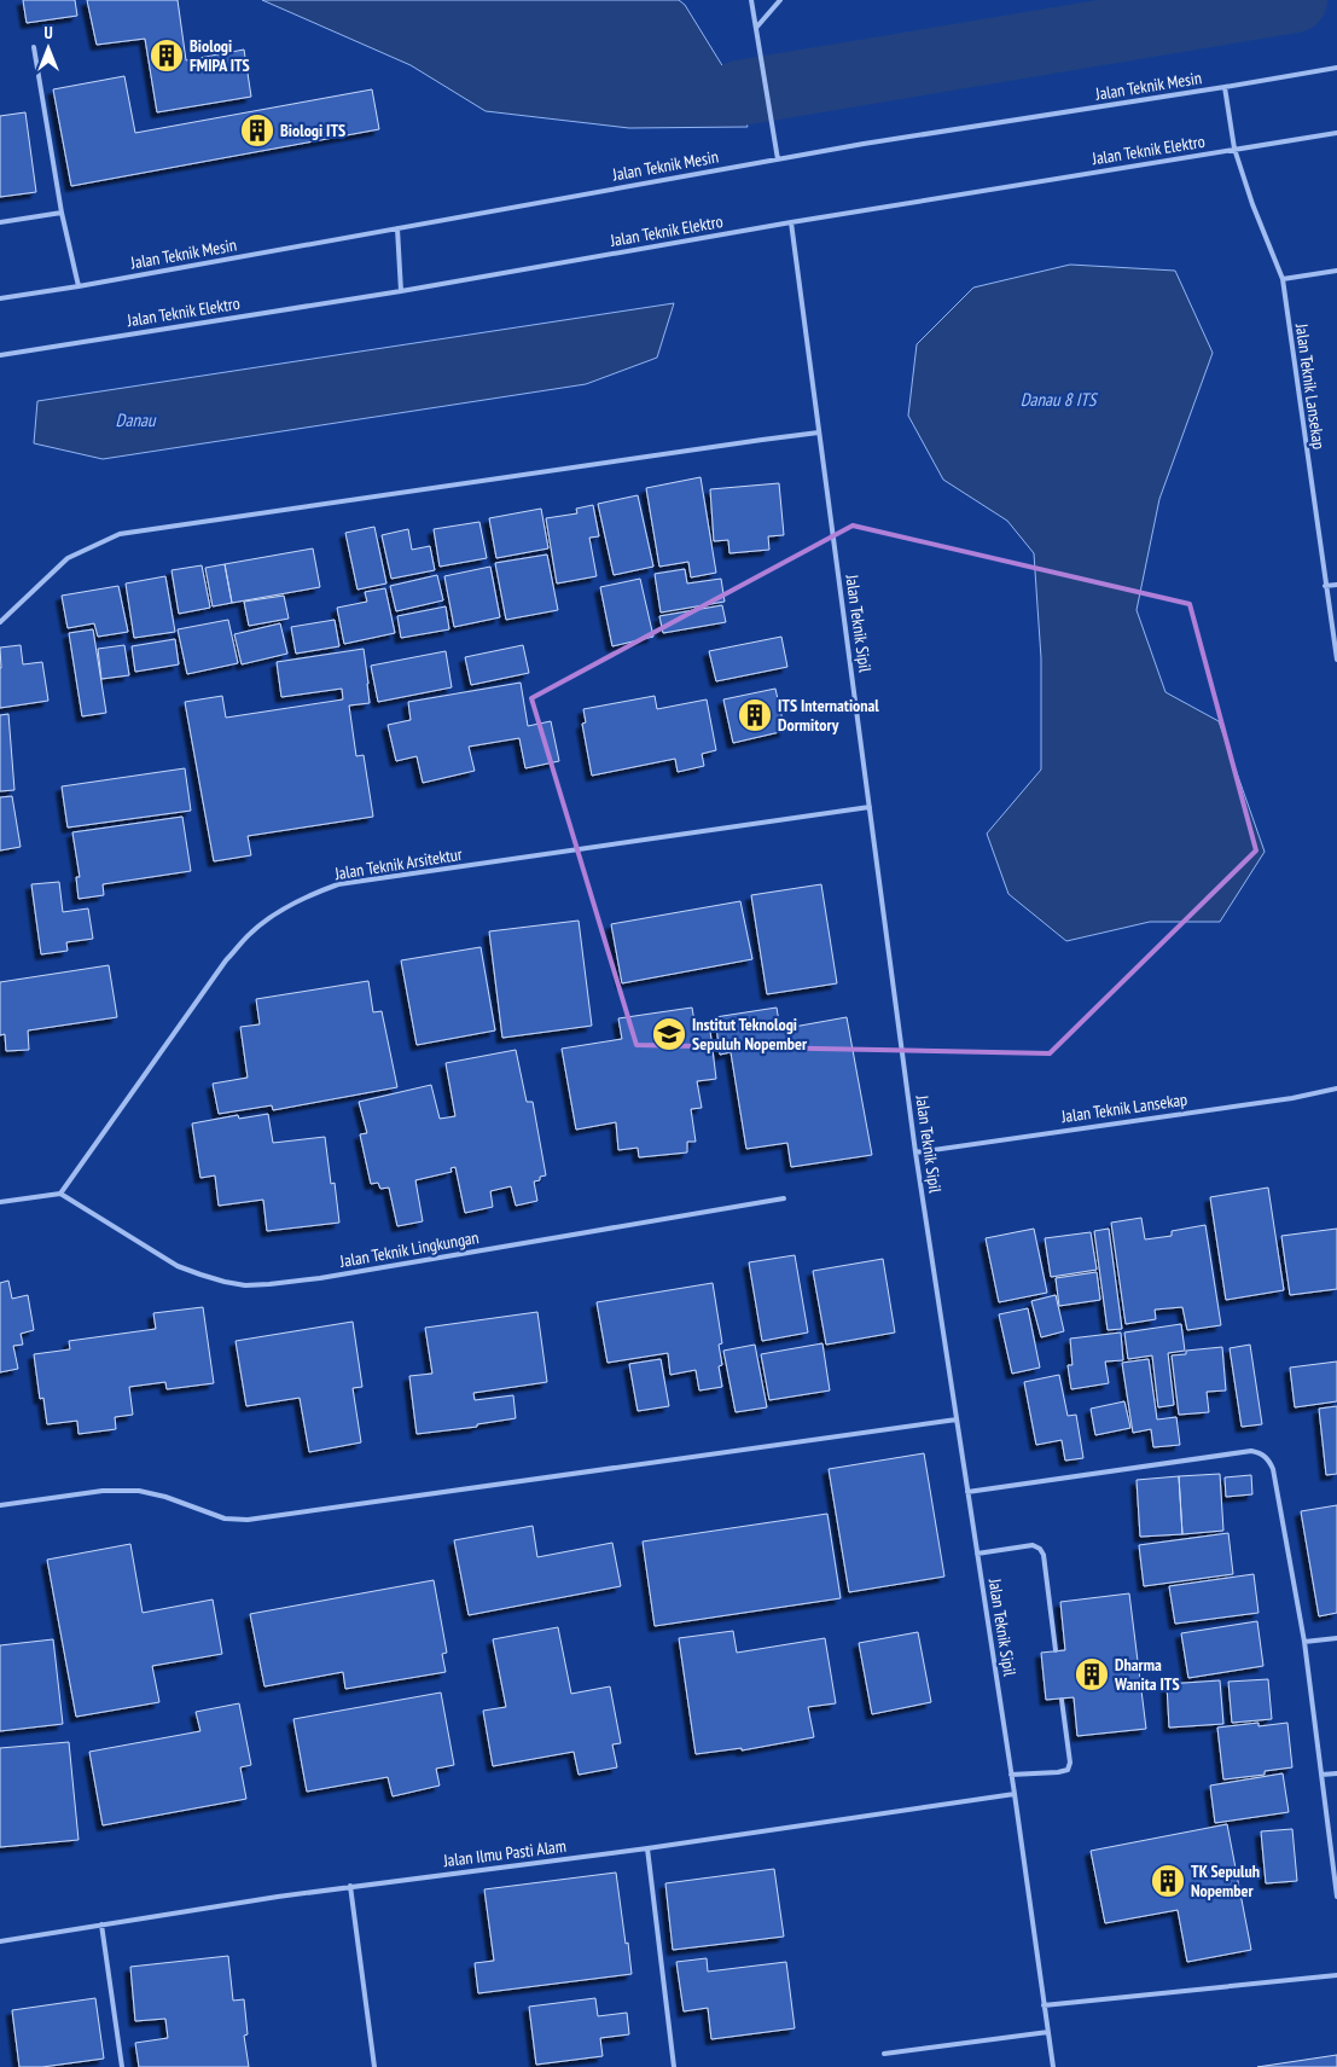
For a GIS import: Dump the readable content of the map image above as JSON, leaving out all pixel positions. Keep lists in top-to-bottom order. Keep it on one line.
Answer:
{"streets":{"lane":["Jalan Teknik Mesin","Jalan Teknik Elektro","Jalan Teknik Lansekap","Jalan Teknik Sipil","Jalan Teknik Arsitektur","Jalan Teknik Lingkungan","Jalan Ilmu Pasti Alam"]},"crossings":[["Jalan Teknik Mesin","Jalan Teknik Lansekap"],["Jalan Teknik Elektro","Jalan Teknik Lansekap"],["Jalan Teknik Elektro","Jalan Teknik Sipil"],["Jalan Teknik Lansekap","Jalan Teknik Sipil"],["Jalan Teknik Sipil","Jalan Teknik Arsitektur"],["Jalan Teknik Sipil","Jalan Ilmu Pasti Alam"],["Jalan Teknik Arsitektur","Jalan Teknik Lingkungan"]],"water":["Danau 8 ITS","Danau"],"places":{"building":["Biologi FMIPA ITS","Biologi ITS","ITS International Dormitory","Dharma Wanita ITS","TK Sepuluh Nopember"],"school or university":["Institut Teknologi Sepuluh Nopember"]},"north":"top"}
